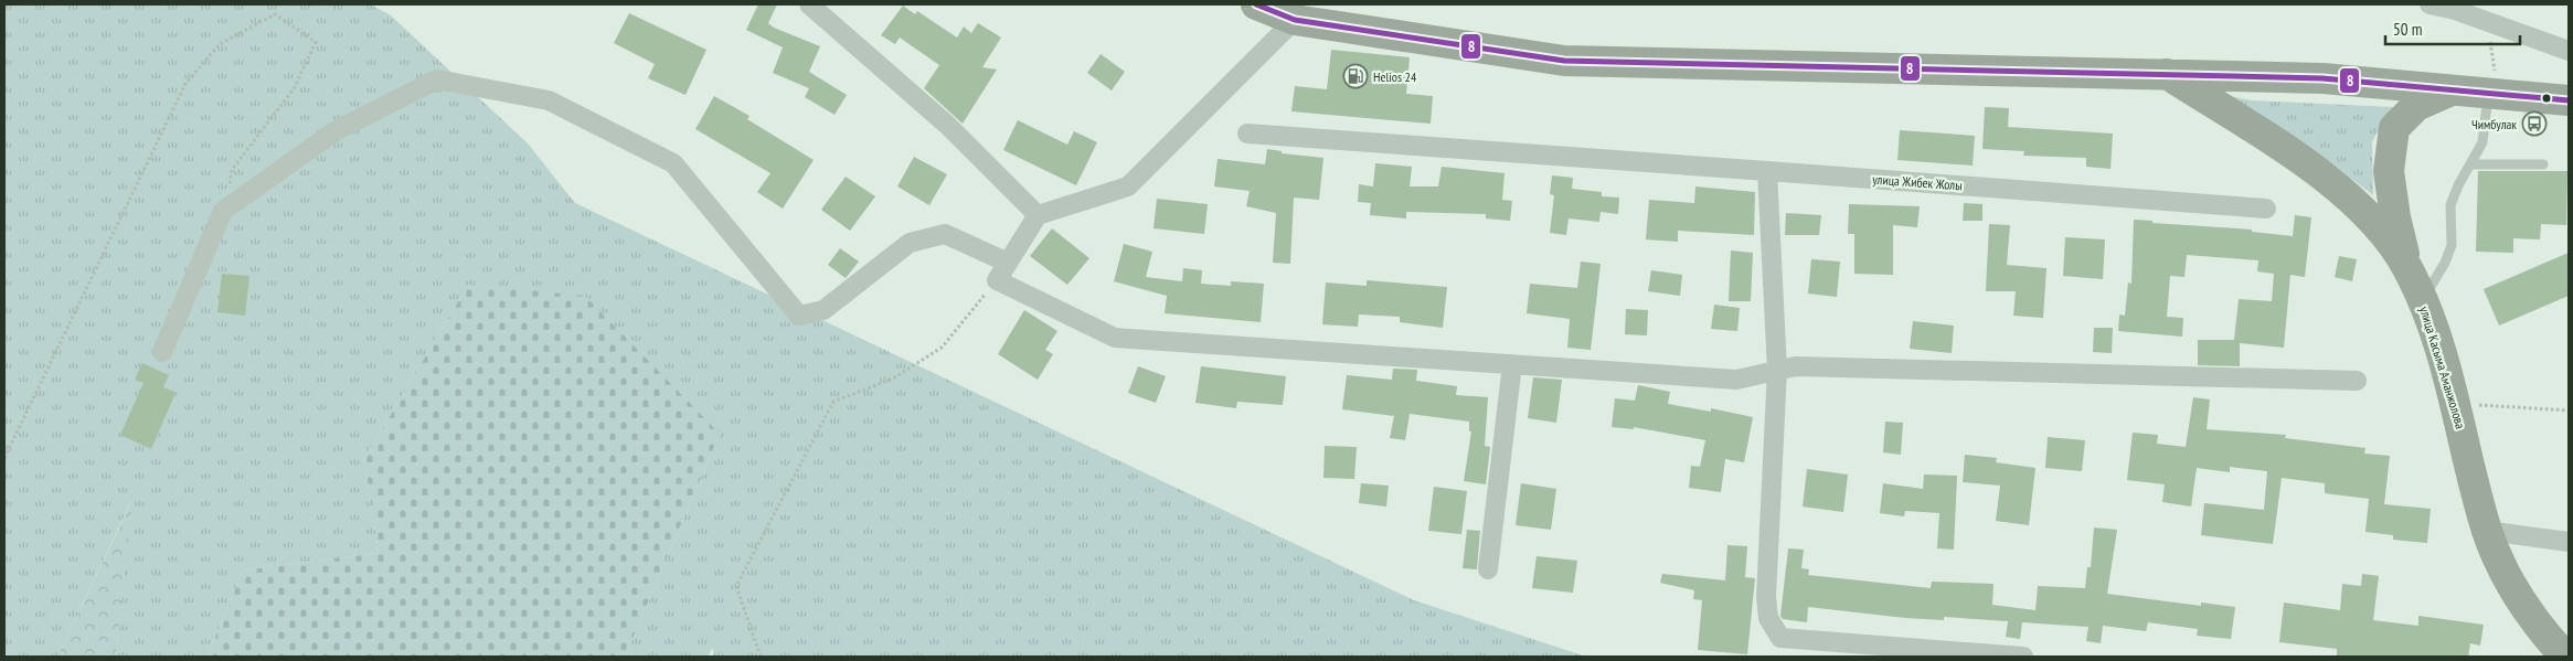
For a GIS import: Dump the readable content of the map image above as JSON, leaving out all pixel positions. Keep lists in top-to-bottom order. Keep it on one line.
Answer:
{"streets":{"main road":["улица Касыма Аманжолова"],"street":["улица Жибек Жолы"]},"places":{"fuel station":["Helios 24"],"bus stop":["Чимбулак"]},"lines":["transit line 8"],"scale_bar":"50 m"}
